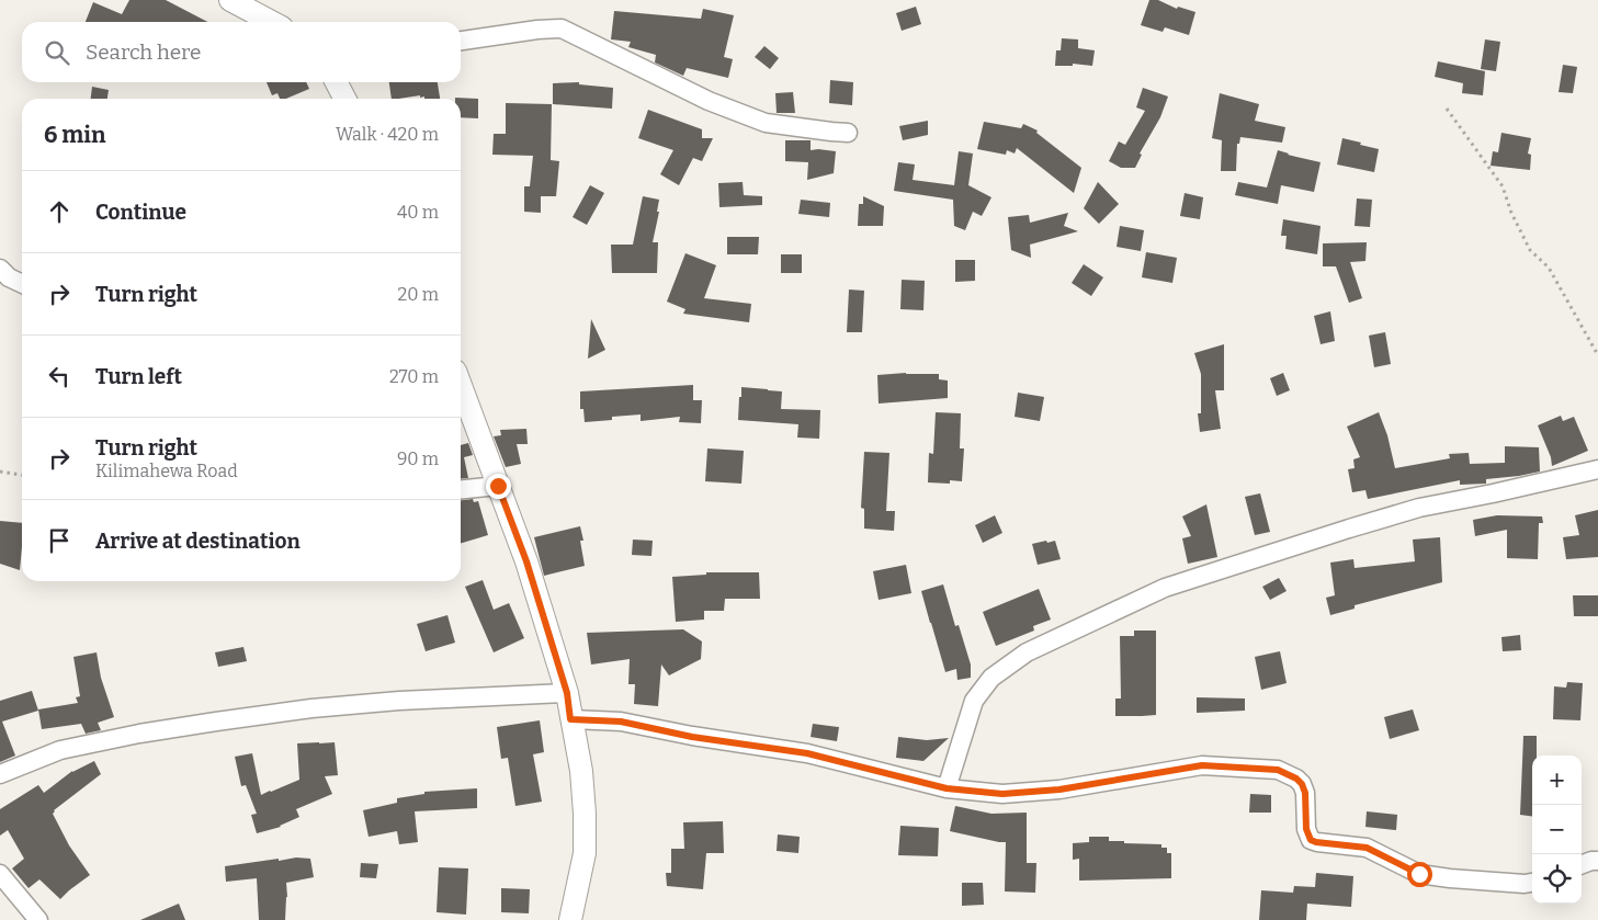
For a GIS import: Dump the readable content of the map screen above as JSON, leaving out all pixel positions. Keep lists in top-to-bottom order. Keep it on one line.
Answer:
{"page":{"search":"Search here","heading":["6 min","Walk · 420 m"],"list":[["Continue","40 m"],["Turn right","20 m"],["Turn left","270 m"],["Turn right","Kilimahewa Road","90 m"],"Arrive at destination"],"map_buttons":["+","−"]}}
